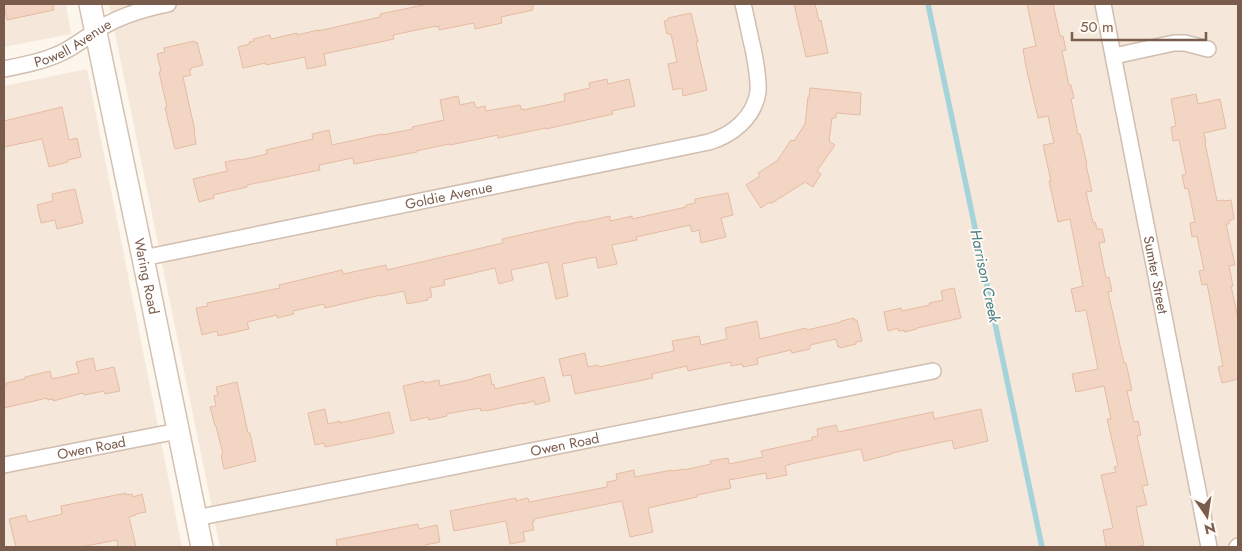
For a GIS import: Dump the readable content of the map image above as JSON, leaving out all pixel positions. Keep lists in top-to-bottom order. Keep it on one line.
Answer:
{"streets":{"street":["Powell Avenue","Goldie Avenue","Waring Road","Sumter Street","Owen Road"]},"crossings":[["Powell Avenue","Waring Road"],["Goldie Avenue","Waring Road"],["Waring Road","Owen Road"]],"water":["Harrison Creek"],"scale_bar":"50 m","north":"bottom"}
